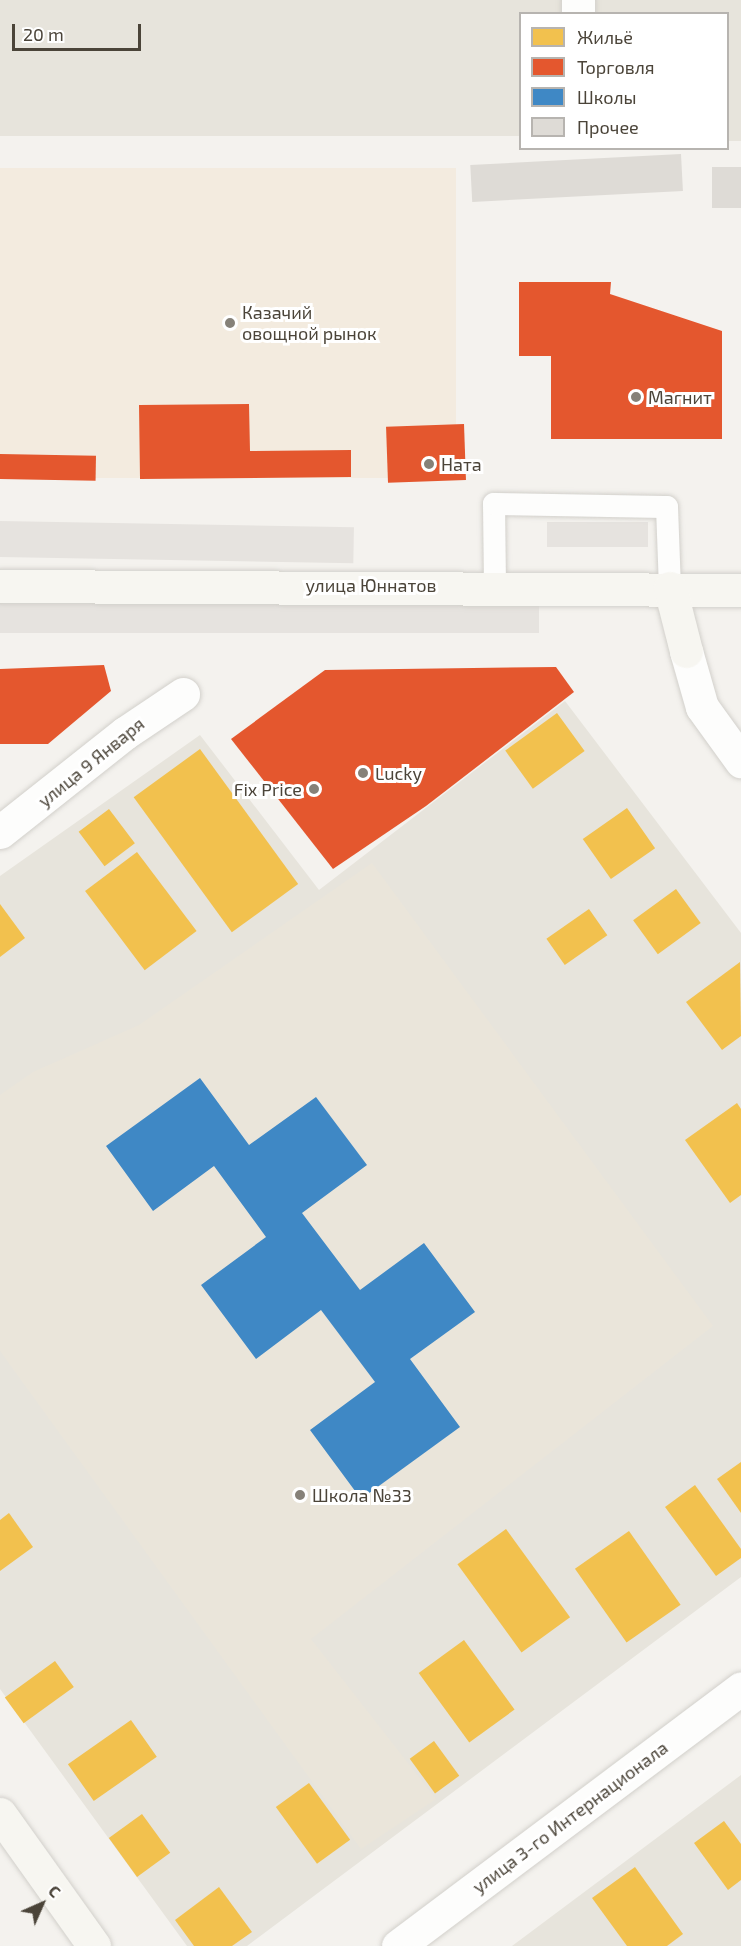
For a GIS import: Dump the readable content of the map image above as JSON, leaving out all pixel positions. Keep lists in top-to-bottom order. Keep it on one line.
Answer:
{"streets":{"street":["улица Юннатов","улица 9 Января","улица 3-го Интернационала"]},"places":["Казачий овощной рынок","Магнит","Ната","Lucky","Fix Price","Школа №33"],"legend":["Жильё","Торговля","Школы","Прочее"],"scale_bar":"20 m","north":"top right"}
